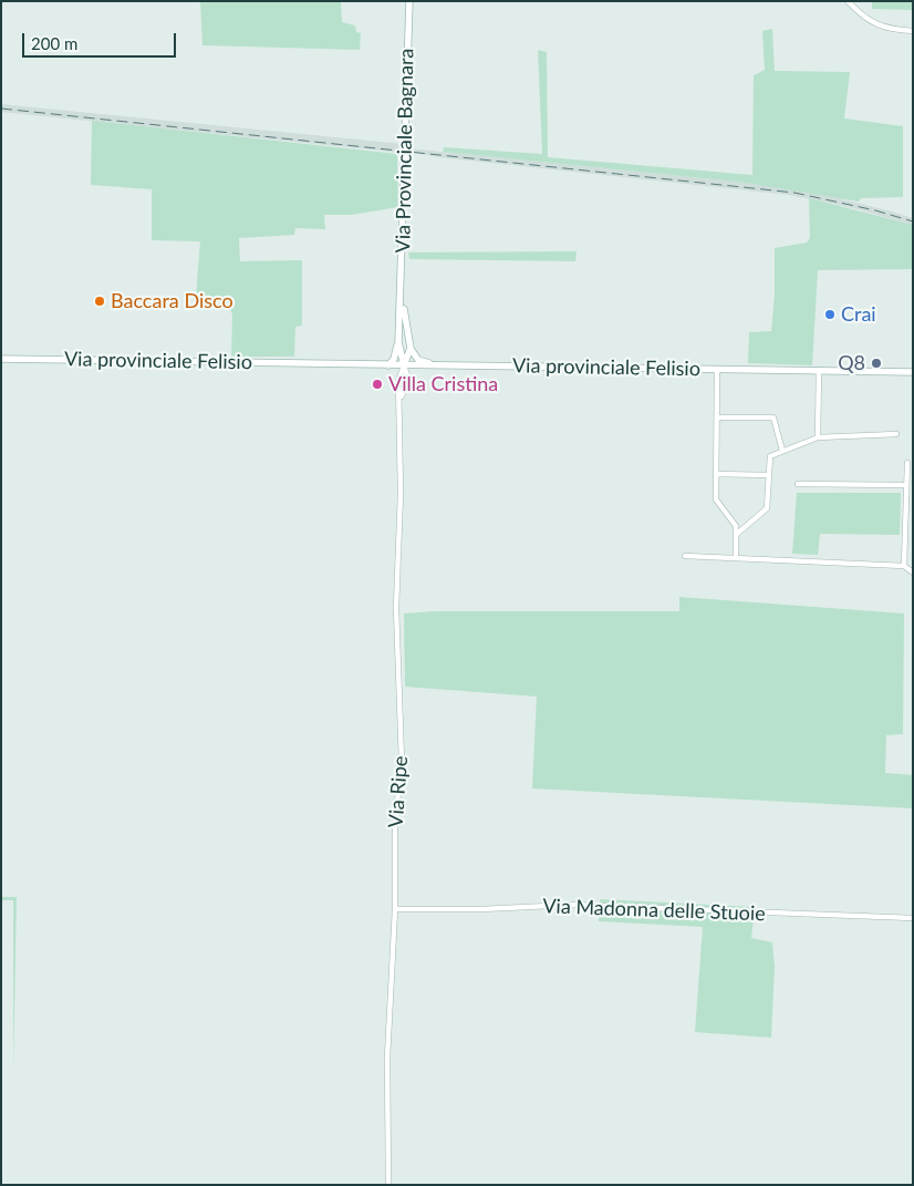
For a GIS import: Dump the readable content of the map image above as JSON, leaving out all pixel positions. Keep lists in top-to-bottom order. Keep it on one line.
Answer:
{"streets":{"main road":["Via Provinciale Bagnara","Via provinciale Felisio"],"street":["Via Ripe","Via Madonna delle Stuoie"]},"crossings":[["Via Provinciale Bagnara","Via provinciale Felisio"],["Via Provinciale Bagnara","Via Ripe"],["Via provinciale Felisio","Via Ripe"],["Via Ripe","Via Madonna delle Stuoie"]],"places":["Baccara Disco","Crai","Q8","Villa Cristina"],"scale_bar":"200 m"}
